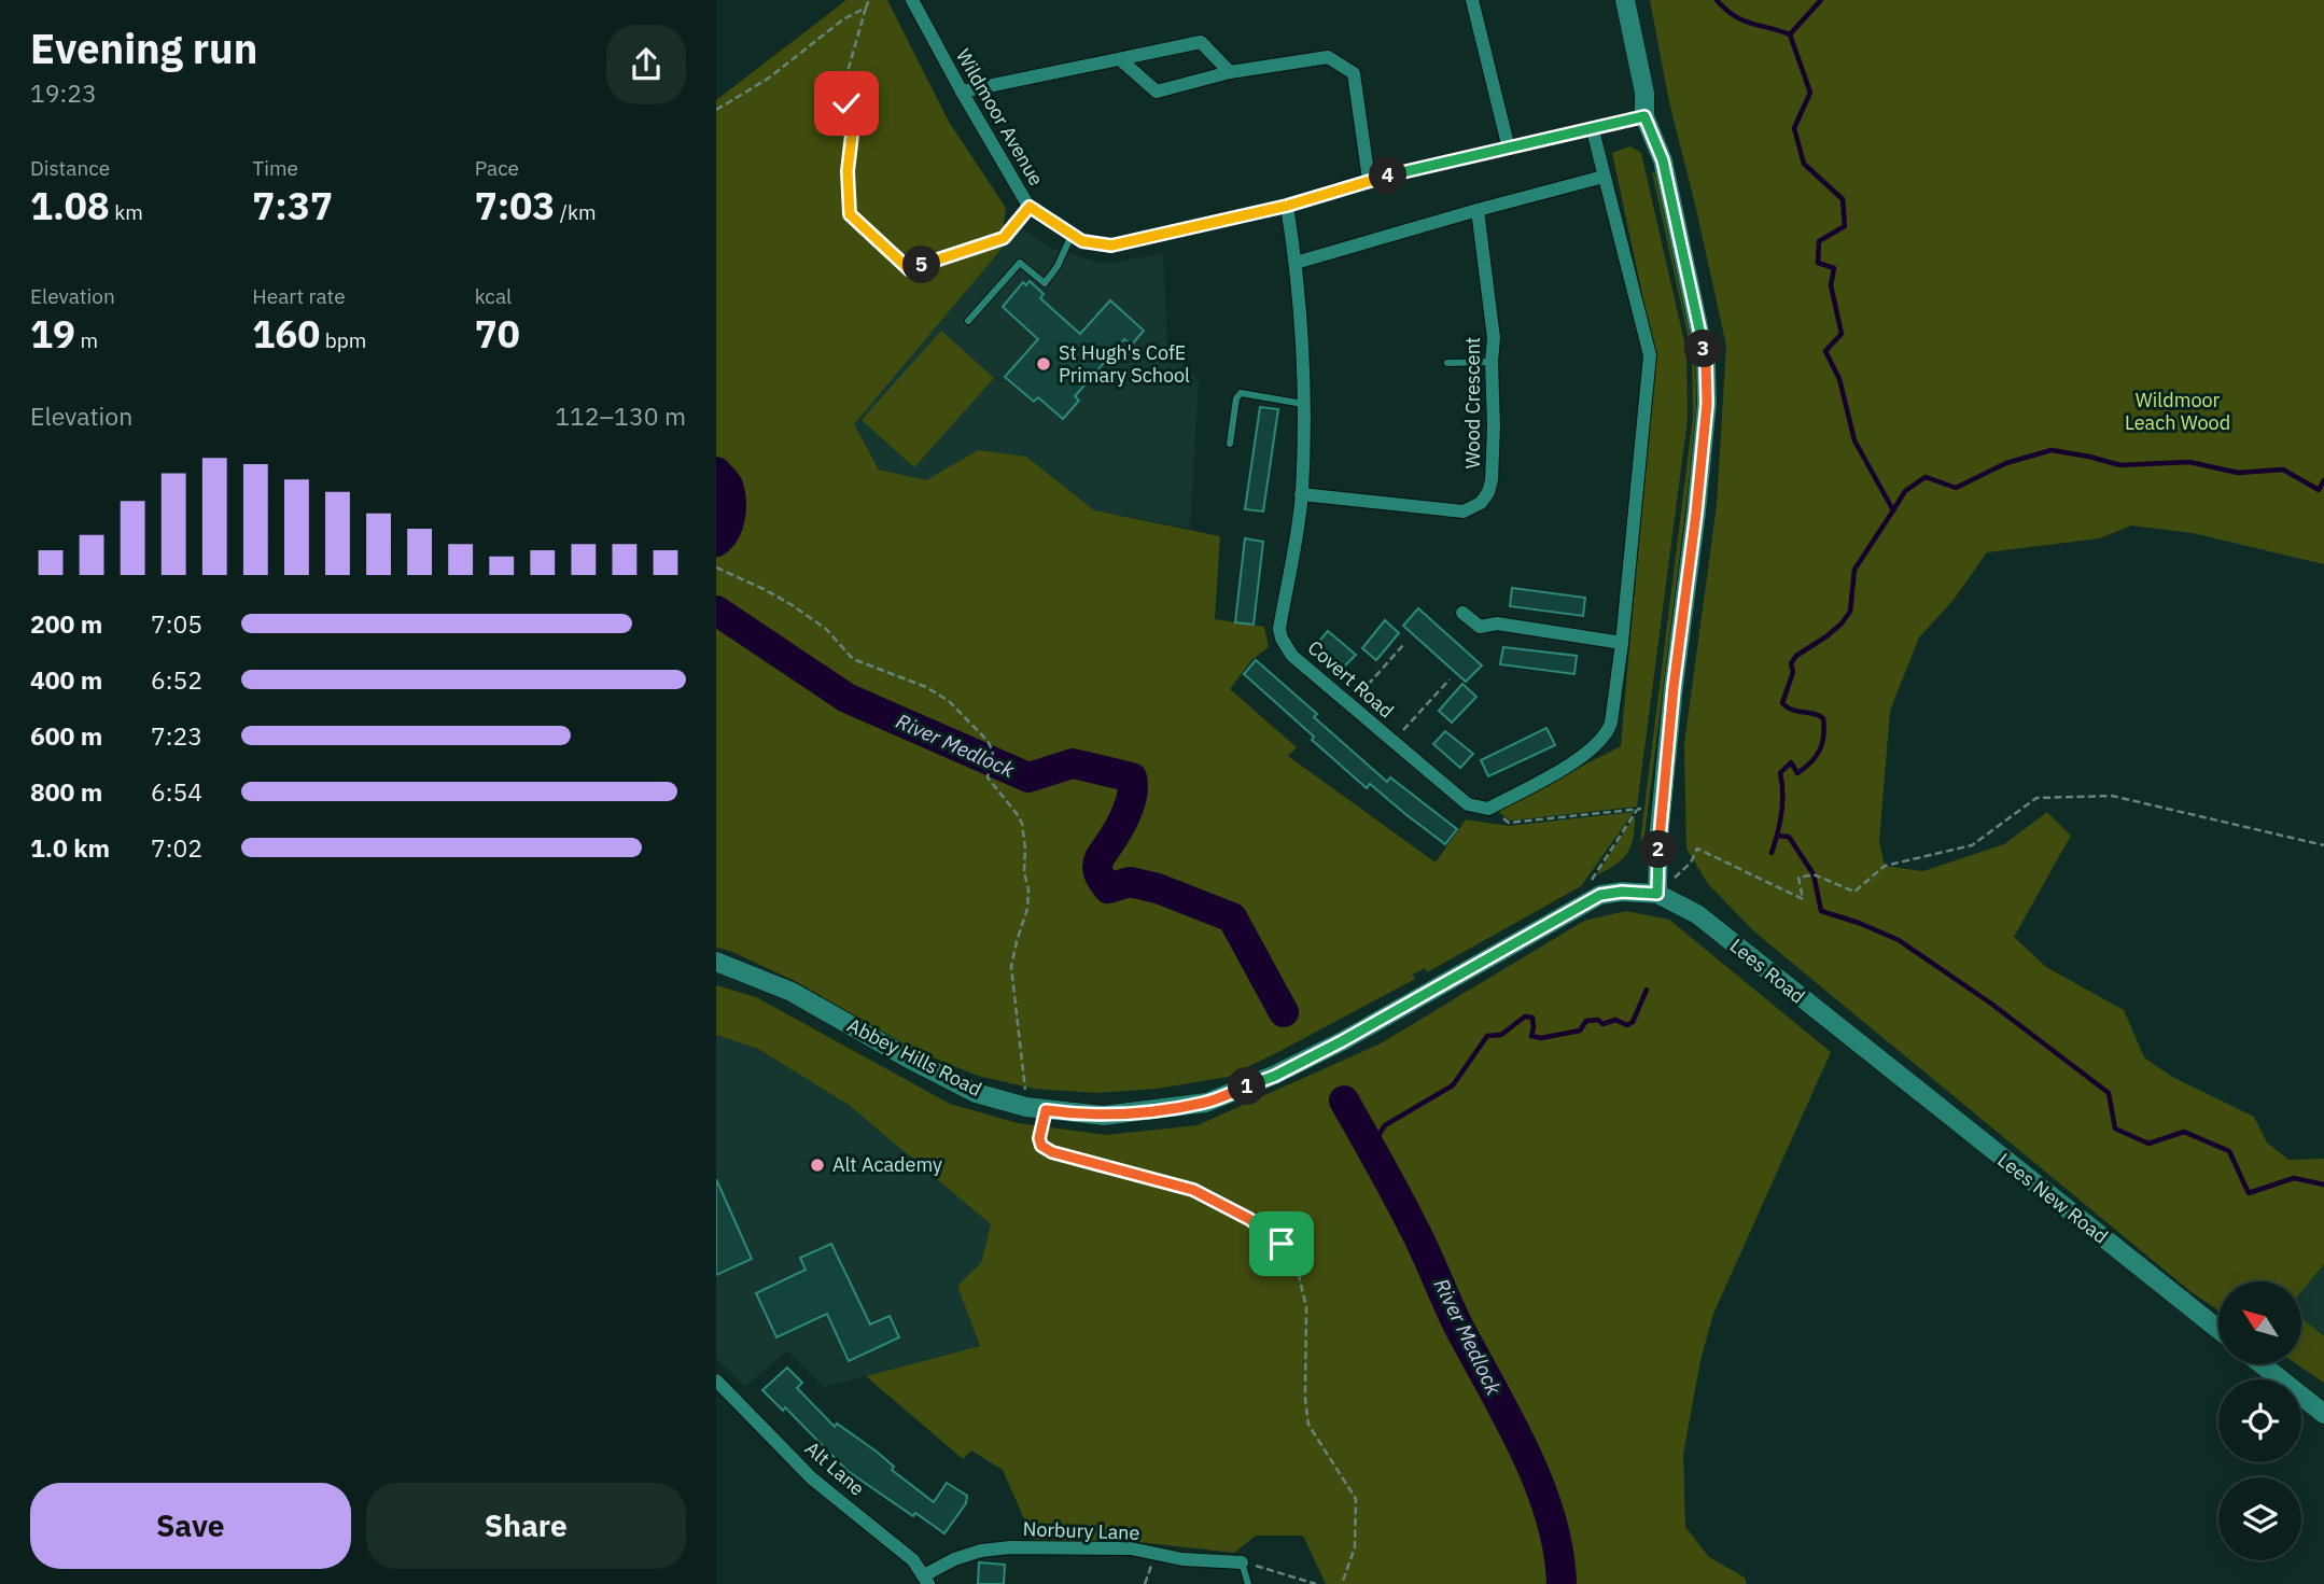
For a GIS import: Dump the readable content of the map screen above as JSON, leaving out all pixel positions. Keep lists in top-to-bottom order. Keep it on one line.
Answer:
{"streets":{"main road":["Lees Road","Abbey Hills Road","Lees New Road"],"street":["Wildmoor Avenue","Wood Crescent","Covert Road","Alt Lane","Norbury Lane"]},"crossings":[["Wildmoor Avenue","Covert Road"],["Wood Crescent","Covert Road"],["Lees Road","Abbey Hills Road"],["Lees Road","Lees New Road"],["Alt Lane","Norbury Lane"]],"water":["River Medlock"],"parks":["Wildmoor Leach Wood"],"places":["St Hugh's CofE Primary School","Alt Academy"],"north":"top left","page":{"heading":["Evening run","19:23"],"stats":[["Distance","1.08 km"],["Time","7:37"],["Pace","7:03 /km"],["Elevation","19 m"],["Heart rate","160 bpm"],["kcal","70"]],"pins":["4","5","3","2","1"],"chart":["Elevation","112–130 m"],"list":[{"name":"200 m","note":"7:05"},{"name":"400 m","note":"6:52"},{"name":"600 m","note":"7:23"},{"name":"800 m","note":"6:54"},{"name":"1.0 km","note":"7:02"}],"buttons":["Save","Share"]}}
